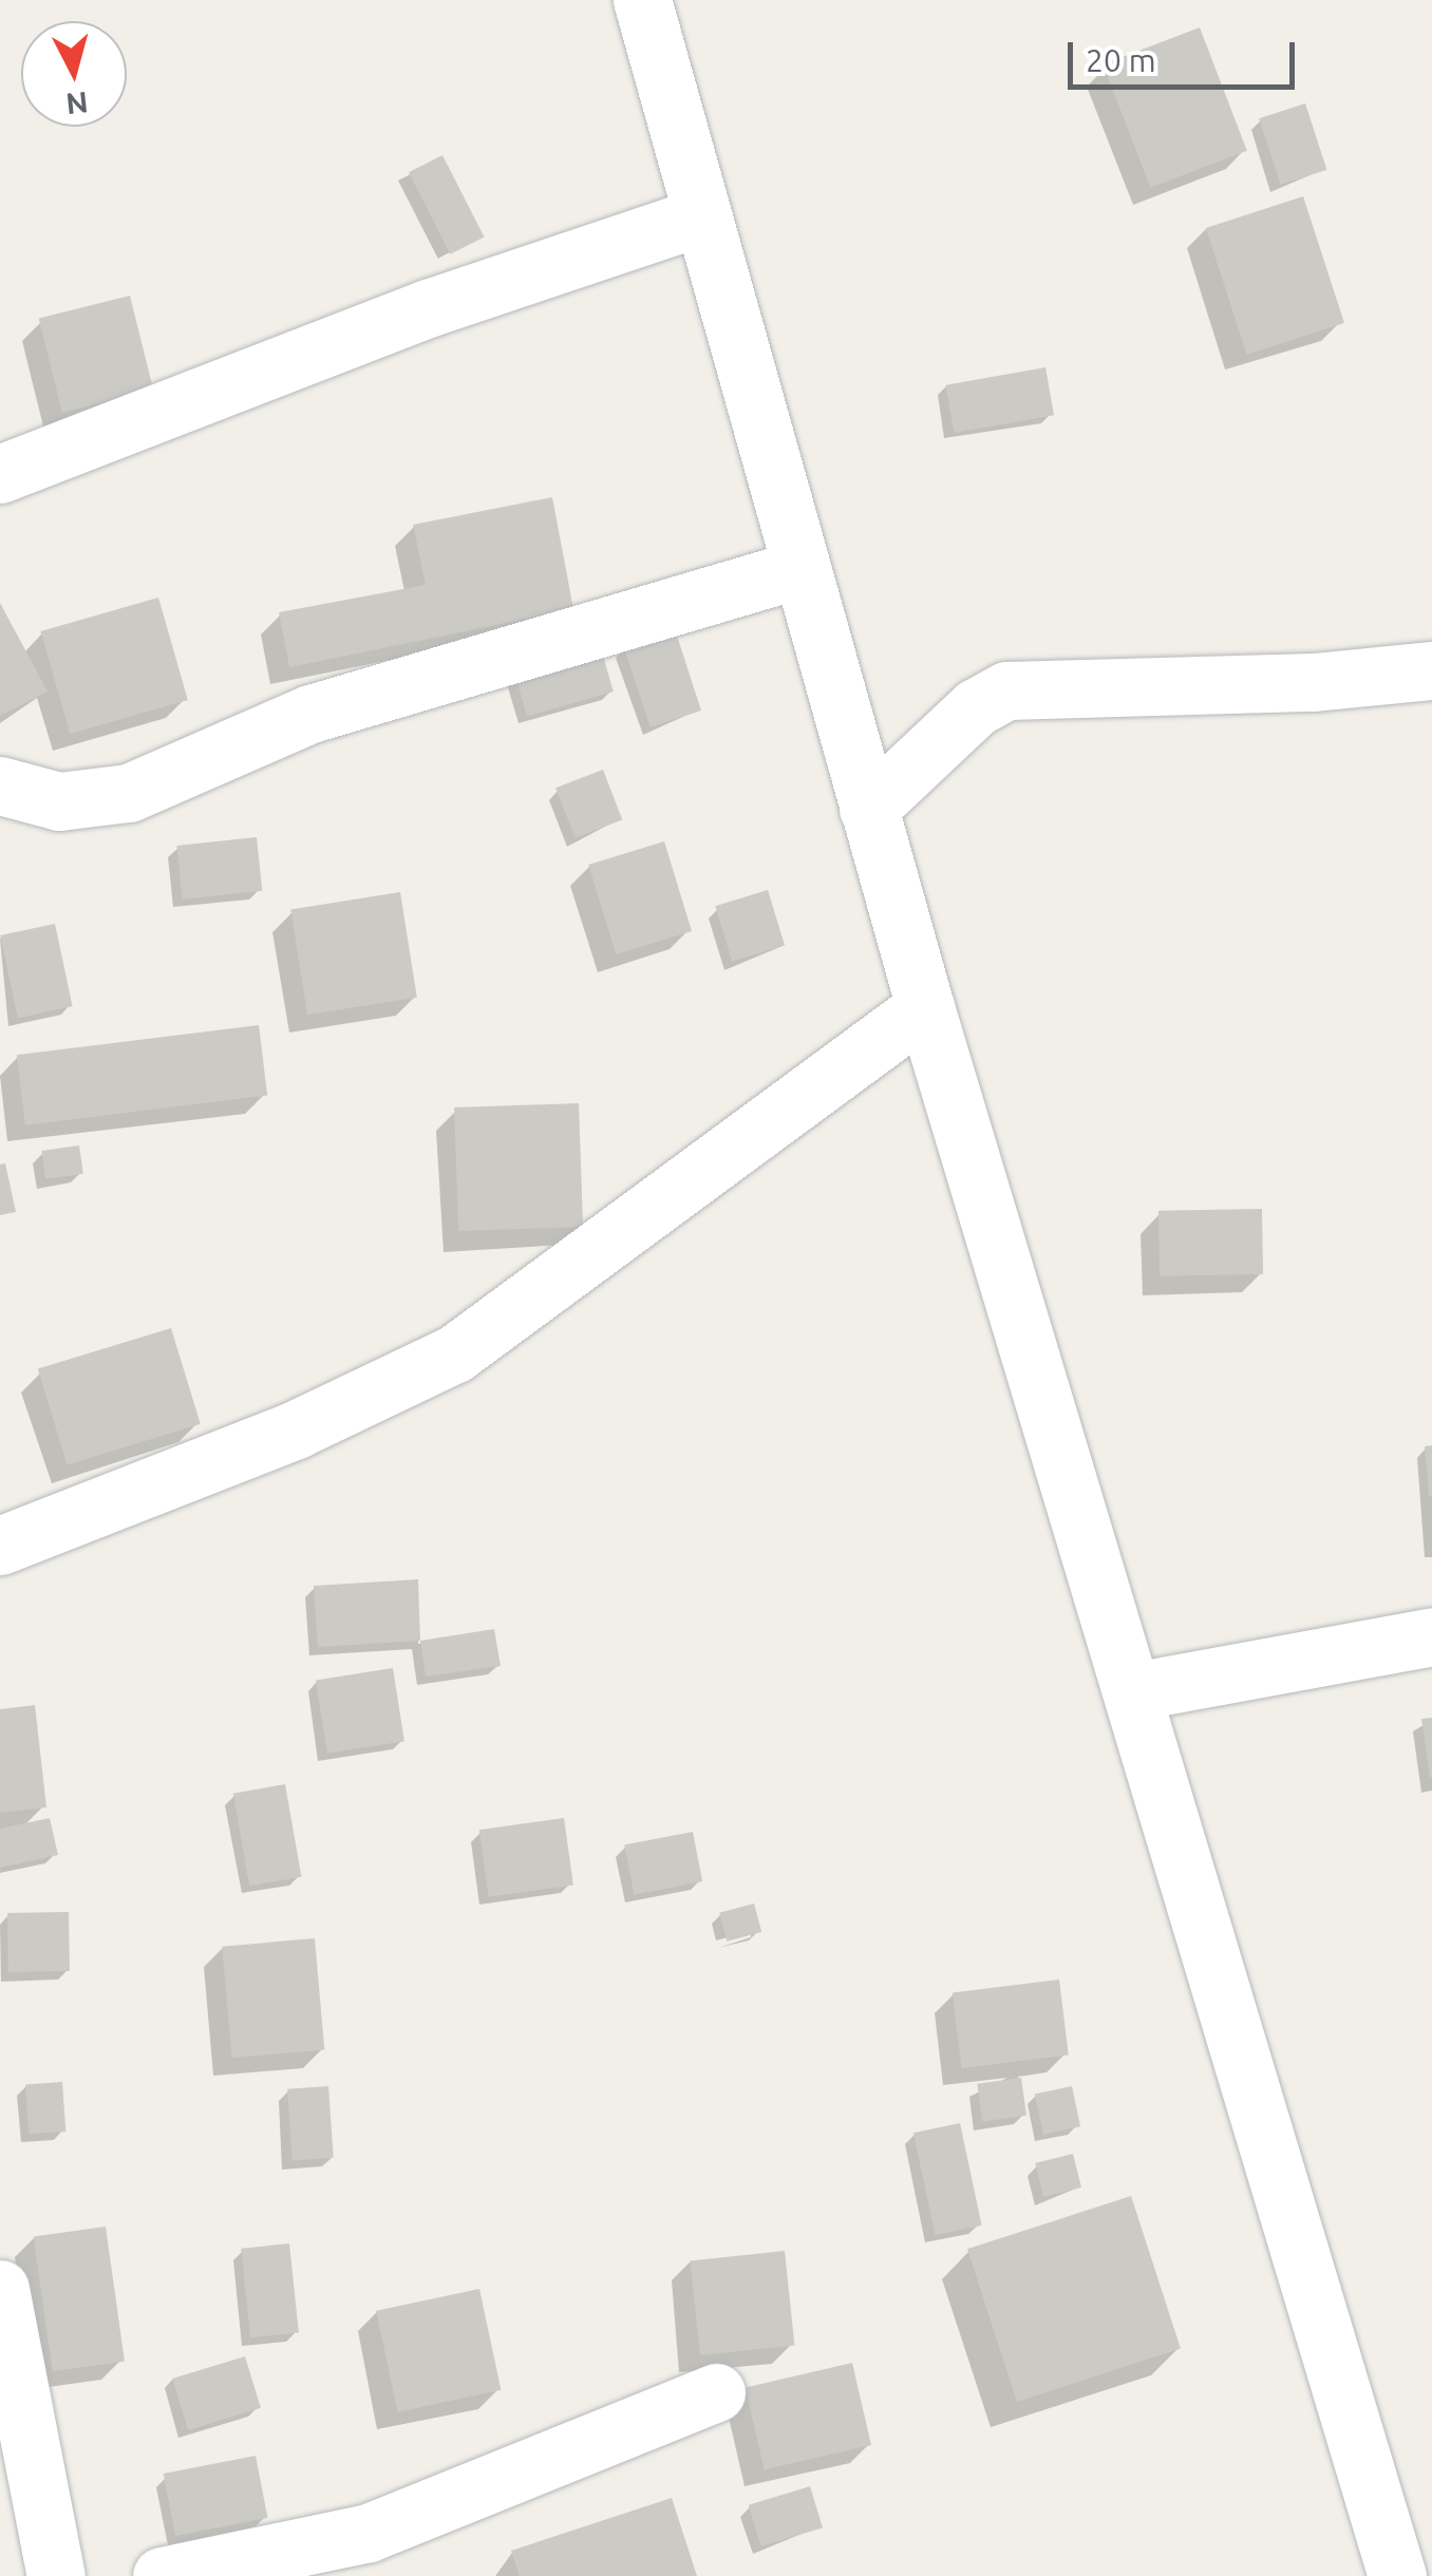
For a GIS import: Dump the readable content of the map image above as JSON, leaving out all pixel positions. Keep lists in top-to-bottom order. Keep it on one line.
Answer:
{"scale_bar":"20 m","north":"bottom"}
